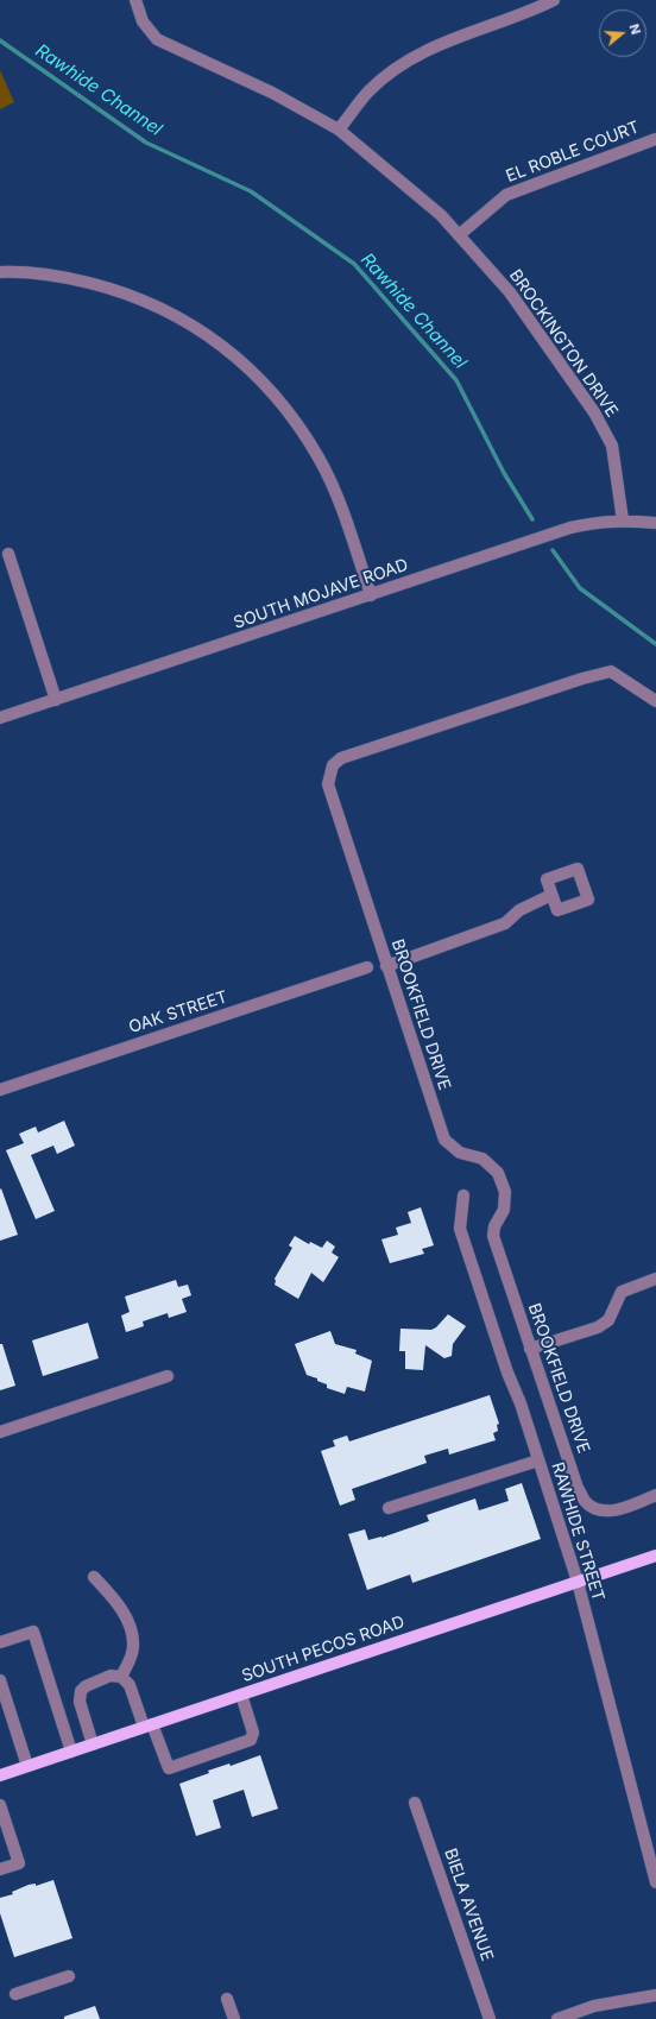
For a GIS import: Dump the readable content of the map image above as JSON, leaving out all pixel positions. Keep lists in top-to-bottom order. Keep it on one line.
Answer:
{"streets":{"main road":["SOUTH PECOS ROAD"],"street":["EL ROBLE COURT","BROCKINGTON DRIVE","SOUTH MOJAVE ROAD","OAK STREET","BROOKFIELD DRIVE","RAWHIDE STREET","BIELA AVENUE"]},"crossings":[["EL ROBLE COURT","BROCKINGTON DRIVE"],["BROCKINGTON DRIVE","SOUTH MOJAVE ROAD"],["RAWHIDE STREET","SOUTH PECOS ROAD"]],"water":["Rawhide Channel"],"north":"right"}
